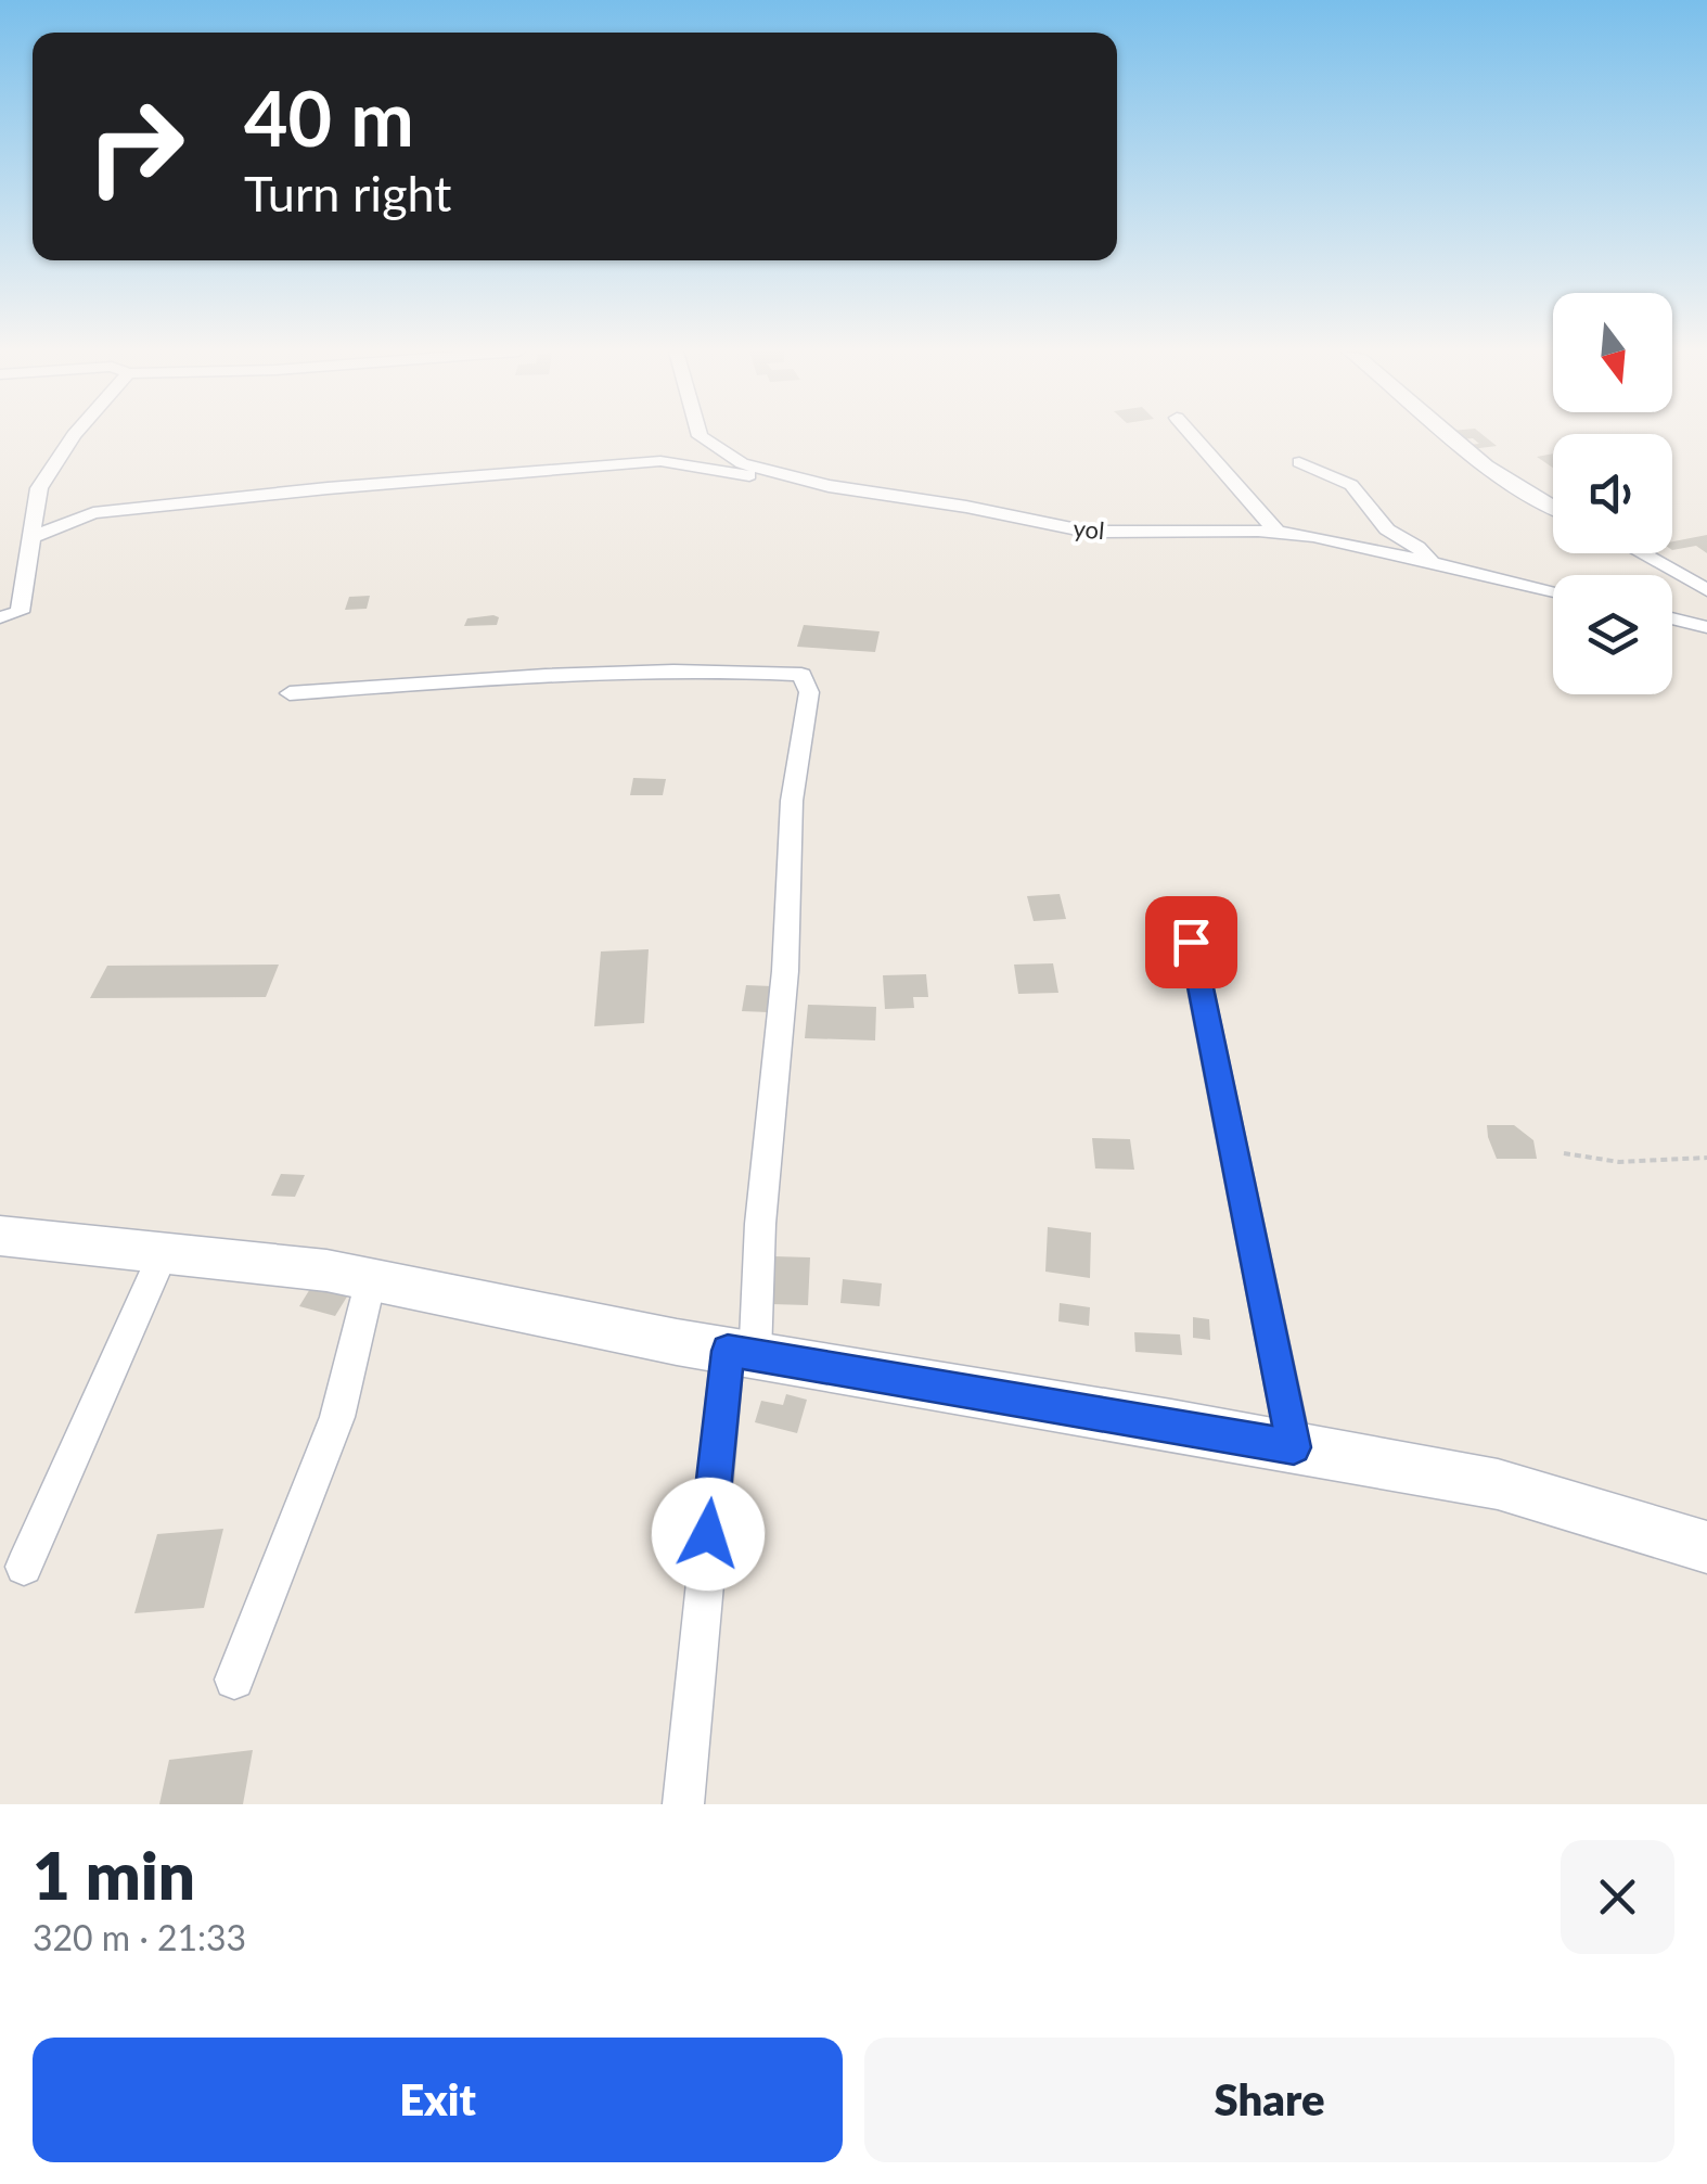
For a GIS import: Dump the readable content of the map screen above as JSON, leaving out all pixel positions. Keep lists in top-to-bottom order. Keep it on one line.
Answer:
{"streets":{"street":["yol"]},"north":"bottom","page":{"turn":["40 m","Turn right"],"heading":["1 min","320 m · 21:33"],"buttons":["Exit","Share"]}}
